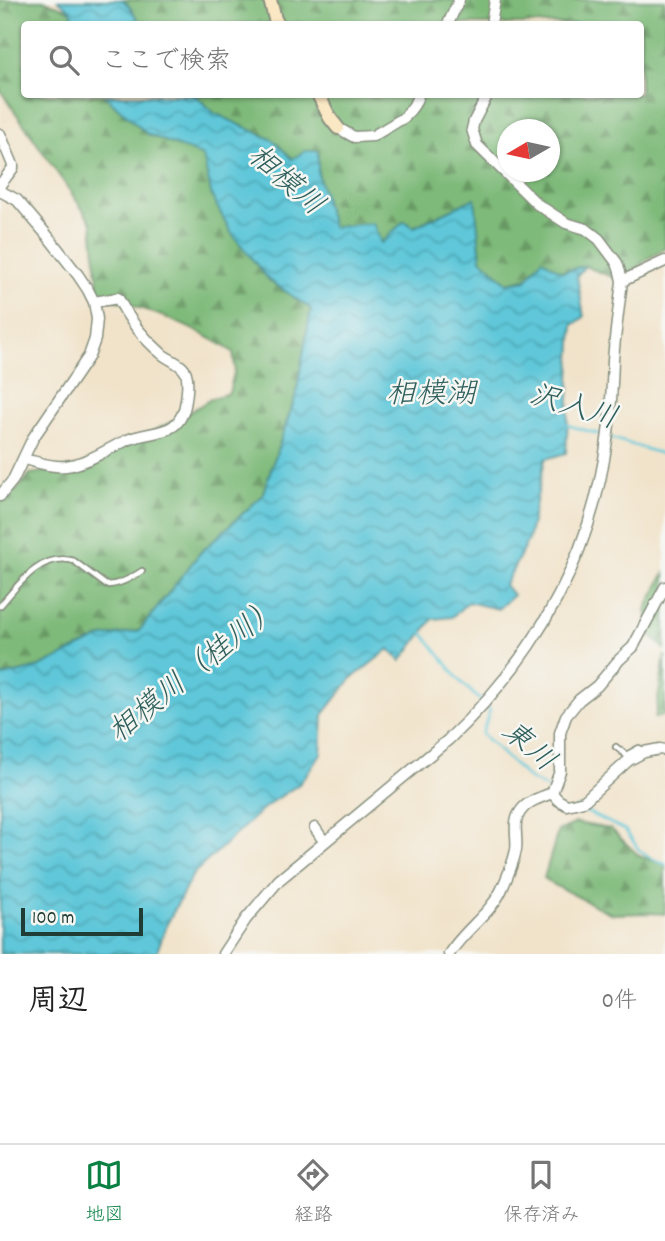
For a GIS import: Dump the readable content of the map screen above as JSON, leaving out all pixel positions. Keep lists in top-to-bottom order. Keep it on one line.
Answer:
{"water":["相模川","相模湖","沢入川","相模川（桂川）","東川"],"scale_bar":"100 m","north":"left","page":{"search":"ここで検索","scale":"100 m","heading":["周辺","0件"],"nav":["地図","経路","保存済み"]}}
